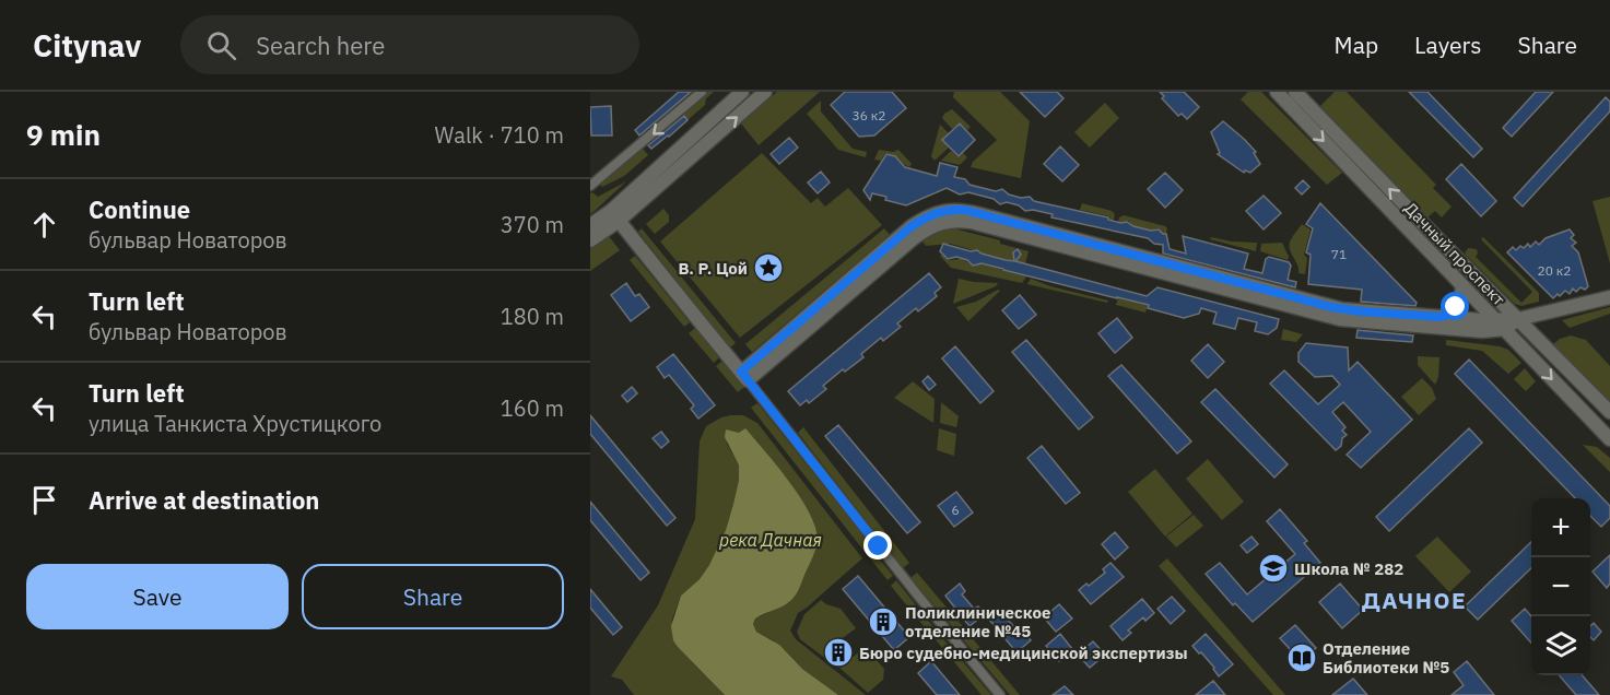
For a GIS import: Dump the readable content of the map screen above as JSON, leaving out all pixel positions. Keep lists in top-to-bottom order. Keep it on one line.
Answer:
{"streets":{"street":["Дачный проспект"]},"districts":["ДАЧНОЕ"],"water":["река Дачная"],"places":{"place":["В. Р. Цой"],"school or university":["Школа № 282"],"building":["Поликлиническое отделение №45","Бюро судебно-медицинской экспертизы"],"library":["Отделение Библиотеки №5"]},"house_numbers":["36 к2","71","20 к2","6"],"page":{"header":"Citynav","search":"Search here","nav":["Map","Layers","Share"],"heading":["9 min","Walk · 710 m"],"list":[["Continue","бульвар Новаторов","370 m"],["Turn left","бульвар Новаторов","180 m"],["Turn left","улица Танкиста Хрустицкого","160 m"],"Arrive at destination"],"map_buttons":["+","−"],"buttons":["Save","Share"]}}
